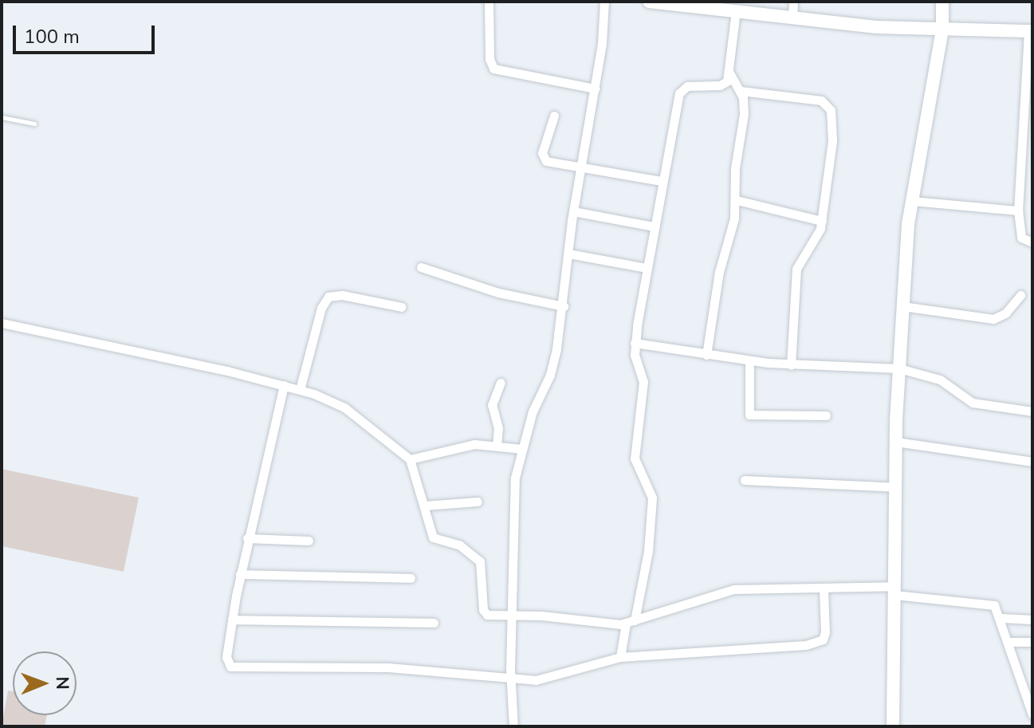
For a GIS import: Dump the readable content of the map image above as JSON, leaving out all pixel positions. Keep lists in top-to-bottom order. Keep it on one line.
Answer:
{"scale_bar":"100 m","north":"right"}
